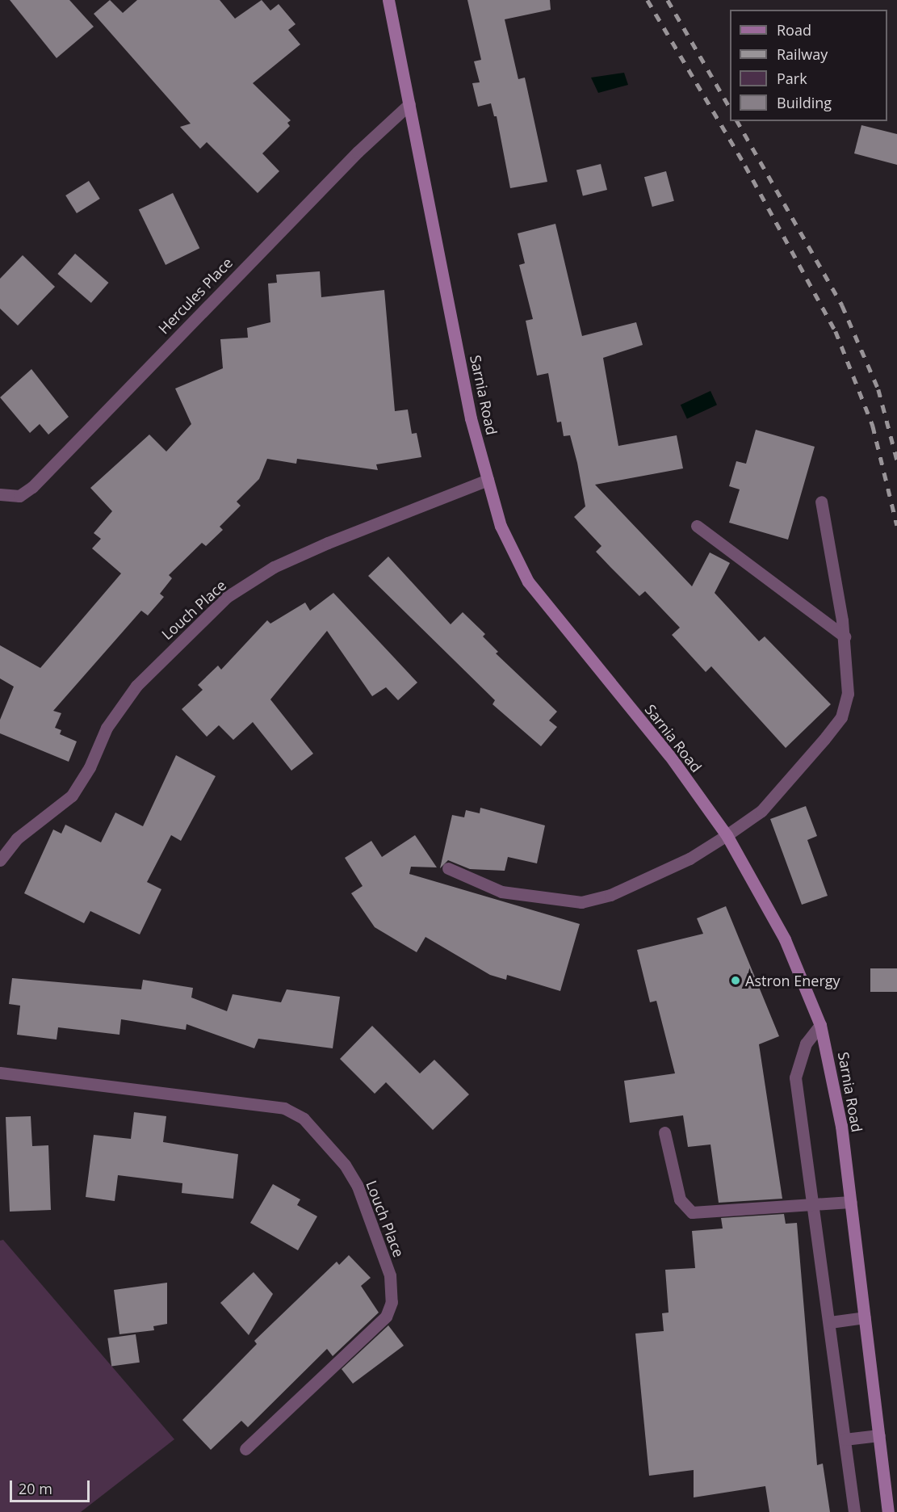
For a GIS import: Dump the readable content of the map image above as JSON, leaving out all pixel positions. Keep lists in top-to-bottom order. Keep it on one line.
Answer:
{"streets":{"main road":["Sarnia Road"],"street":["Hercules Place","Louch Place"]},"crossings":[["Hercules Place","Sarnia Road"],["Sarnia Road","Louch Place"]],"places":["Astron Energy"],"legend":["Road","Railway","Park","Building"],"scale_bar":"20 m"}
